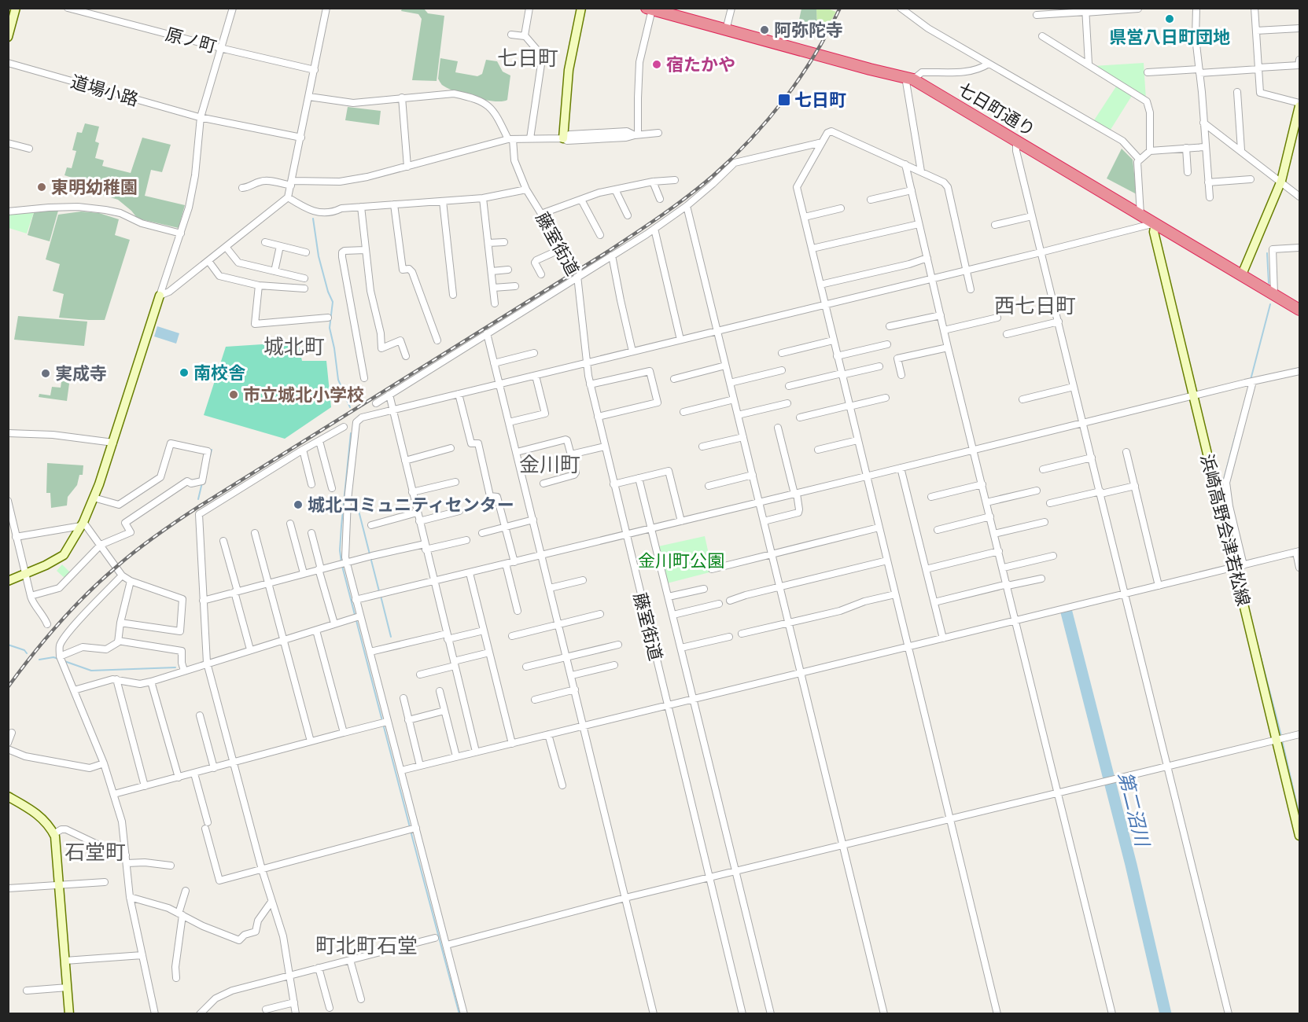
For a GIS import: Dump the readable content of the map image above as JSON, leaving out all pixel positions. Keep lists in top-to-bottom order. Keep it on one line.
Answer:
{"streets":{"highway":["七日町通り"],"street":["原ノ町","道場小路","藤室街道","浜崎高野会津若松線"]},"crossings":[["七日町通り","浜崎高野会津若松線"]],"districts":["七日町","西七日町","城北町","金川町","石堂町","町北町石堂"],"water":["第二沼川"],"parks":["金川町公園"],"places":{"other":["県営八日町団地","阿弥陀寺","宿たかや","東明幼稚園","南校舎","実成寺","市立城北小学校","城北コミュニティセンター"],"transit":["七日町"]}}
